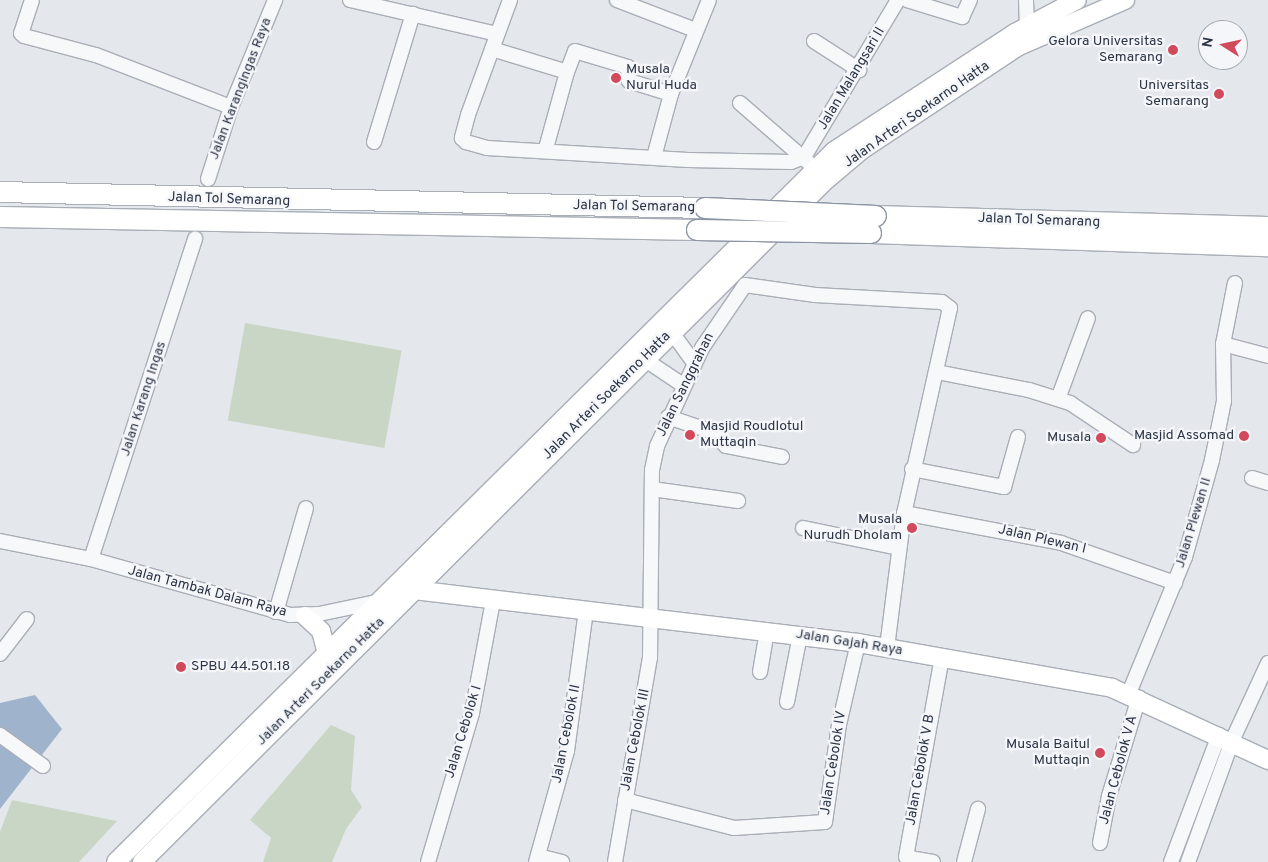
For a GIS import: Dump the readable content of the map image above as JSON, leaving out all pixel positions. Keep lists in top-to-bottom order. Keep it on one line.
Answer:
{"streets":{"highway":["Jalan Tol Semarang"],"main road":["Jalan Arteri Soekarno Hatta","Jalan Gajah Raya"],"street":["Jalan Malangsari II","Jalan Karangingas Raya","Jalan Sanggrahan","Jalan Karang Ingas","Jalan Plewan II","Jalan Plewan I","Jalan Tambak Dalam Raya","Jalan Cebolok I","Jalan Cebolok II","Jalan Cebolok III","Jalan Cebolok IV","Jalan Cebolok V B","Jalan Cebolok V A"]},"crossings":[["Jalan Malangsari II","Jalan Arteri Soekarno Hatta"],["Jalan Arteri Soekarno Hatta","Jalan Tambak Dalam Raya"],["Jalan Arteri Soekarno Hatta","Jalan Gajah Raya"],["Jalan Sanggrahan","Jalan Gajah Raya"],["Jalan Sanggrahan","Jalan Cebolok III"],["Jalan Karang Ingas","Jalan Tambak Dalam Raya"],["Jalan Plewan II","Jalan Plewan I"],["Jalan Plewan II","Jalan Gajah Raya"],["Jalan Plewan II","Jalan Cebolok V A"],["Jalan Tambak Dalam Raya","Jalan Gajah Raya"],["Jalan Gajah Raya","Jalan Cebolok I"],["Jalan Gajah Raya","Jalan Cebolok II"],["Jalan Gajah Raya","Jalan Cebolok III"],["Jalan Gajah Raya","Jalan Cebolok IV"],["Jalan Gajah Raya","Jalan Cebolok V B"],["Jalan Gajah Raya","Jalan Cebolok V A"],["Jalan Cebolok III","Jalan Cebolok IV"]],"places":["Gelora Universitas Semarang","Musala Nurul Huda","Universitas Semarang","Masjid Roudlotul Muttaqin","Masjid Assomad","Musala","Musala Nurudh Dholam","SPBU 44.501.18","Musala Baitul Muttaqin"],"north":"left"}
